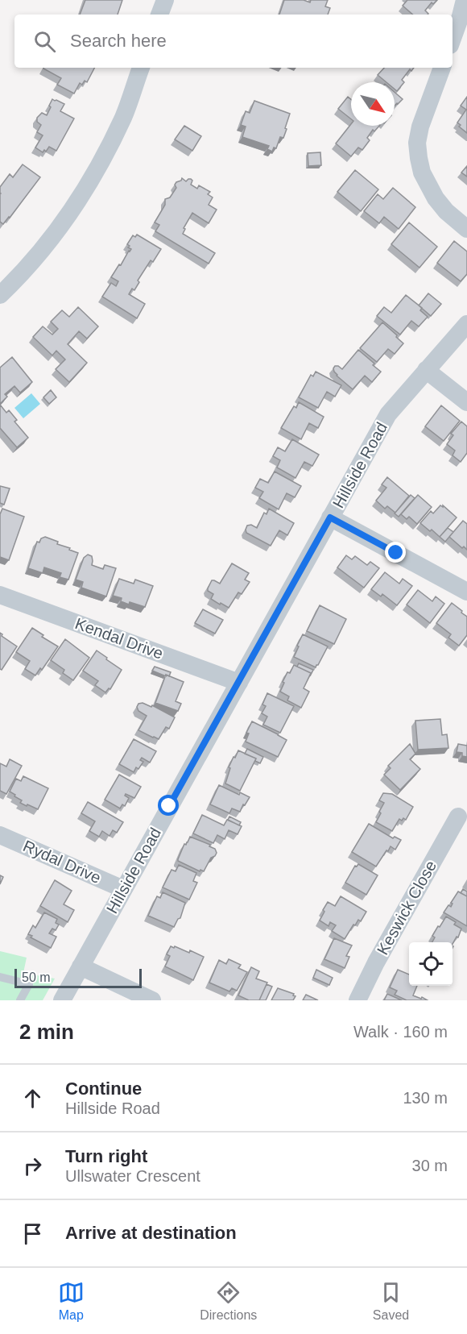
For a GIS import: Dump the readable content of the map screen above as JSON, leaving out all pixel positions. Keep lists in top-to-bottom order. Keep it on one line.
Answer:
{"streets":{"street":["Hillside Road","Kendal Drive","Rydal Drive","Keswick Close"]},"crossings":[["Hillside Road","Kendal Drive"],["Hillside Road","Rydal Drive"]],"scale_bar":"50 m","north":"bottom right","page":{"search":"Search here","scale":"50 m","heading":["2 min","Walk · 160 m"],"list":[["Continue","Hillside Road","130 m"],["Turn right","Ullswater Crescent","30 m"],"Arrive at destination"],"nav":["Map","Directions","Saved"]}}
